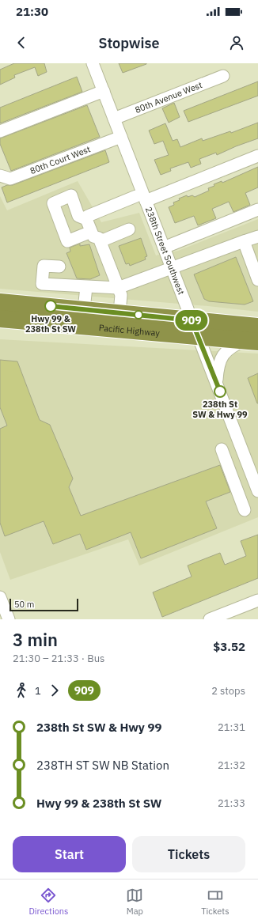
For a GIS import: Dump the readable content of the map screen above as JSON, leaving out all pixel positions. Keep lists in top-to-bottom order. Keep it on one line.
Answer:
{"streets":{"highway":["Pacific Highway"],"street":["80th Avenue West","80th Court West","238th Street Southwest"]},"crossings":[["80th Avenue West","238th Street Southwest"],["80th Court West","238th Street Southwest"],["238th Street Southwest","Pacific Highway"]],"places":["Hwy 99 & 238th St SW","238th St SW & Hwy 99"],"lines":["bus line 909"],"scale_bar":"50 m","page":{"status":"21:30","header":"Stopwise","on_map":"909","scale":"50 m","heading":["3 min","21:30 – 21:33 · Bus","$3.52"],"legs":["1","909","2 stops"],"list":[{"name":"238th St SW & Hwy 99","value":"21:31"},{"name":"238TH ST SW NB Station","value":"21:32"},{"name":"Hwy 99 & 238th St SW","value":"21:33"}],"buttons":["Start","Tickets"],"tabs":["Directions","Map","Tickets"]}}
